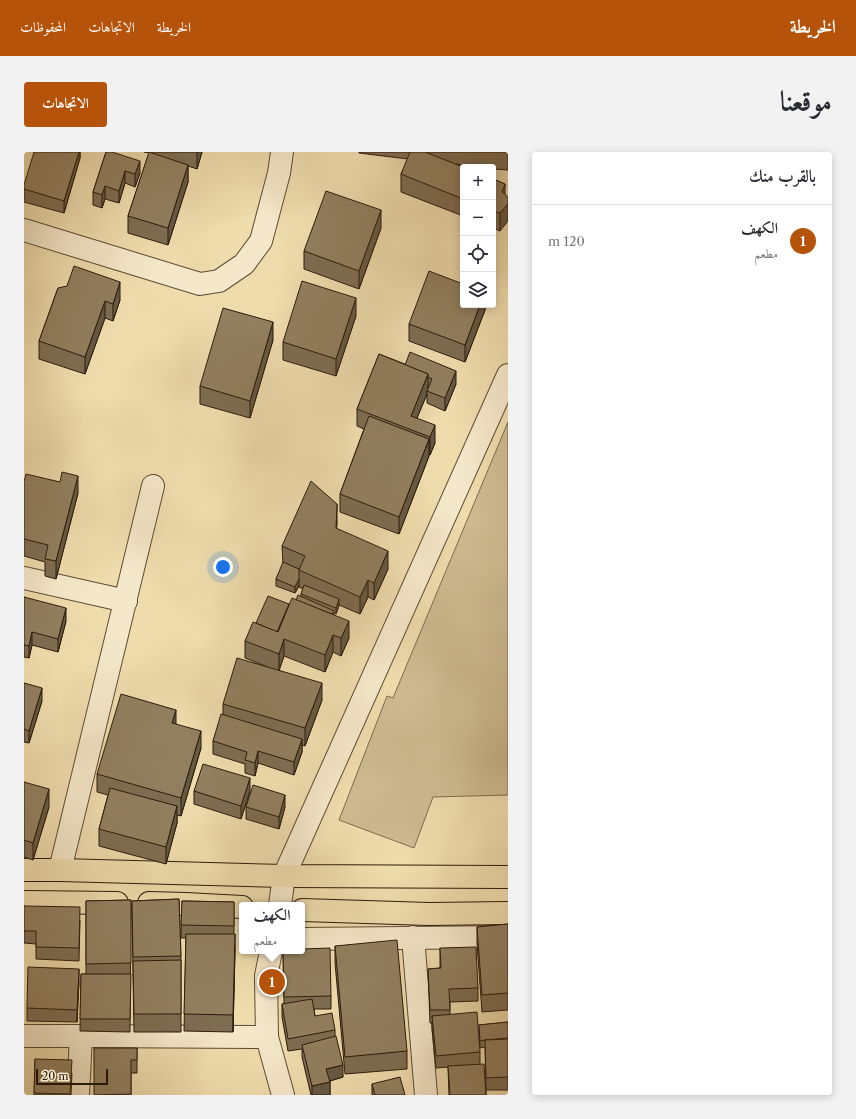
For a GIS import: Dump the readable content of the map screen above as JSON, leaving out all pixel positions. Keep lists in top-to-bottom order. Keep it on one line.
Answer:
{"scale_bar":"20 m","page":{"header":"الخريطة","nav":["الخريطة","الاتجاهات","المحفوظات"],"title":"موقعنا","buttons":"الاتجاهات","heading":"بالقرب منك","map_buttons":["+","−"],"list":[{"mark":"1","name":"الكهف","note":"مطعم","value":"120 m"}],"popup":["الكهف","مطعم"],"pins":"1","scale":"20 m"}}
